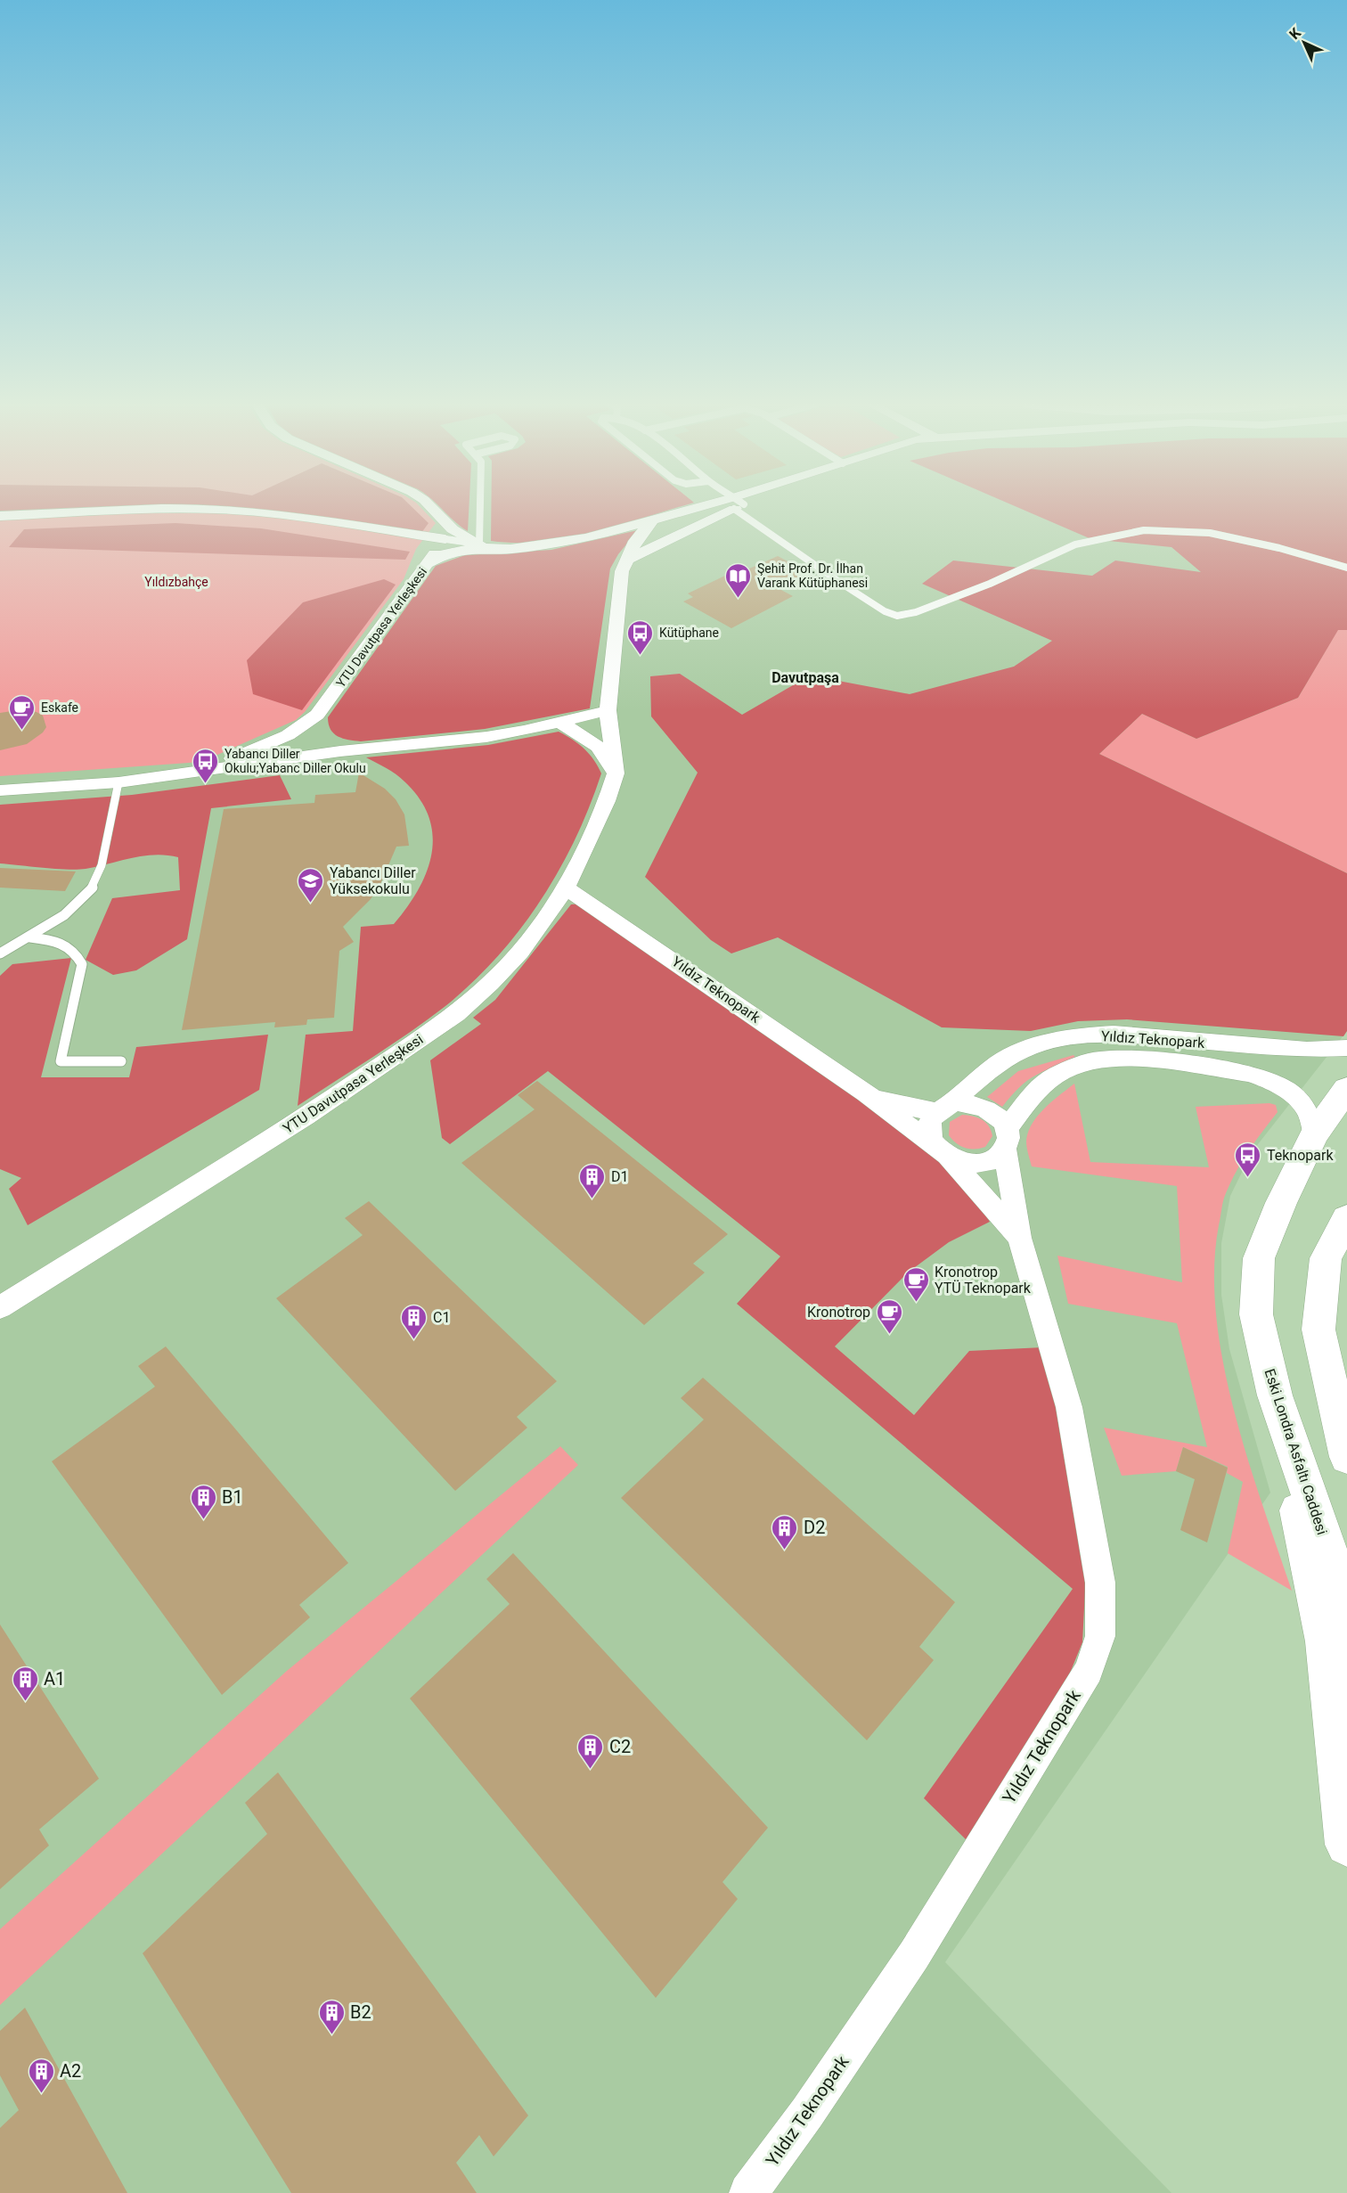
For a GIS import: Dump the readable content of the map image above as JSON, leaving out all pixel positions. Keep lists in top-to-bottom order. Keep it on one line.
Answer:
{"streets":{"main road":["Eski Londra Asfaltı Caddesi"],"street":["YTU Davutpasa Yerleşkesi","Yıldız Teknopark"]},"crossings":[["YTU Davutpasa Yerleşkesi","Yıldız Teknopark"],["Yıldız Teknopark","Eski Londra Asfaltı Caddesi"]],"districts":["Davutpaşa"],"parks":["Yıldızbahçe"],"places":{"library":["Şehit Prof. Dr. İlhan Varank Kütüphanesi"],"bus stop":["Kütüphane","Yabancı Diller Okulu;Yabanc Diller Okulu","Teknopark"],"cafe":["Eskafe","Kronotrop YTÜ Teknopark","Kronotrop"],"school or university":["Yabancı Diller Yüksekokulu"],"building":["D1","C1","B1","D2","A1","C2","B2","A2"]},"north":"top left"}
